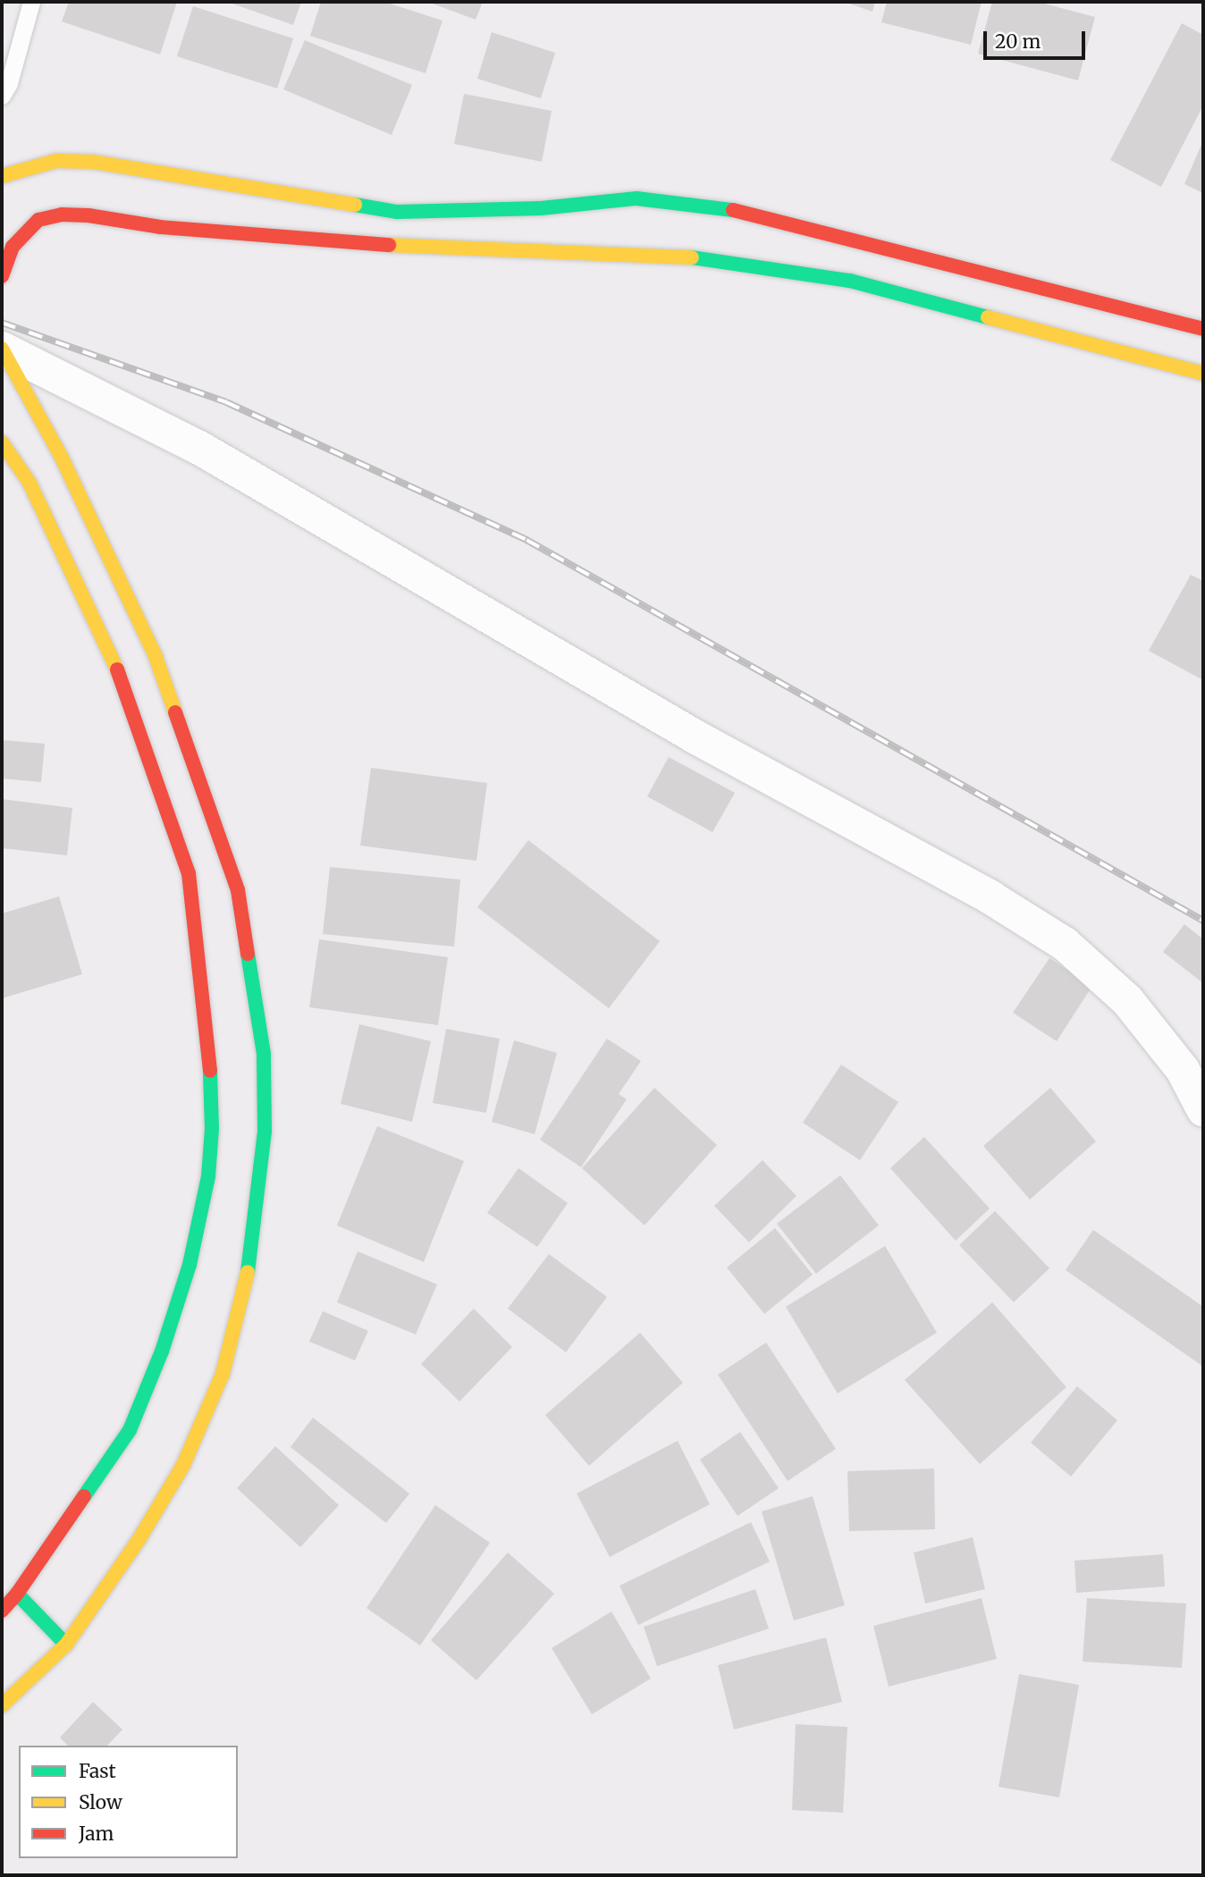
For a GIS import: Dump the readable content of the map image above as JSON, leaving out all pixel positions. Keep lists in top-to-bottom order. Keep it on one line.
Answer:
{"legend":["Fast","Slow","Jam"],"scale_bar":"20 m"}
